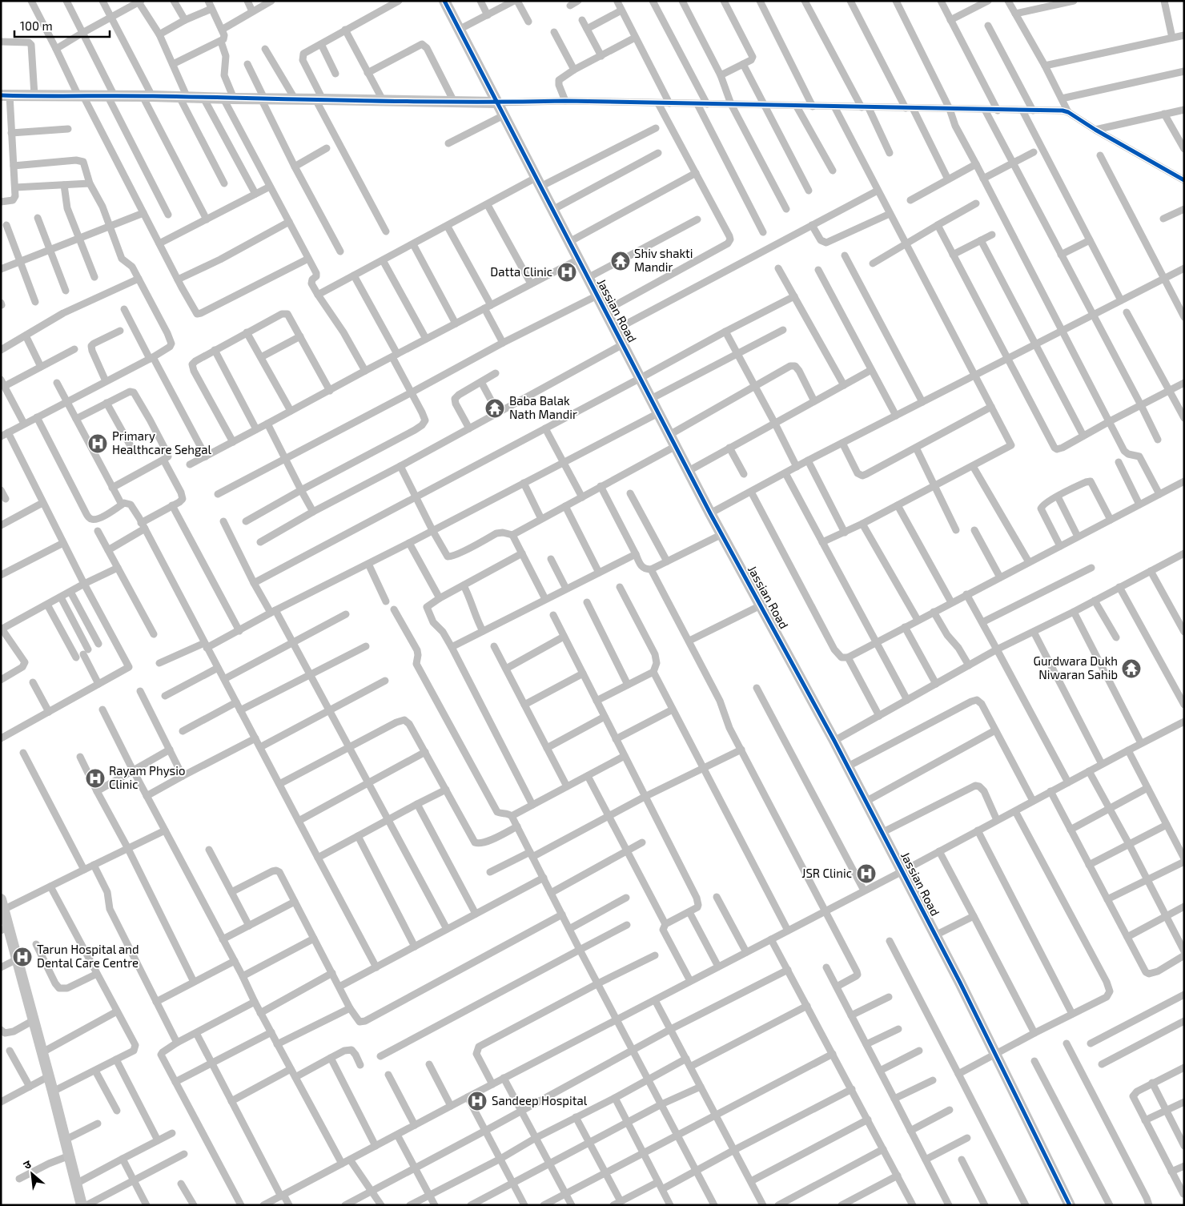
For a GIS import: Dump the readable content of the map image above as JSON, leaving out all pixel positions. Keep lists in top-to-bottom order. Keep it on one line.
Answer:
{"streets":{"street":["Jassian Road"]},"places":{"temple":["Shiv shakti Mandir","Baba Balak Nath Mandir","Gurdwara Dukh Niwaran Sahib"],"hospital":["Datta Clinic","Primary Healthcare Sehgal","Rayam Physio Clinic","JSR Clinic","Tarun Hospital and Dental Care Centre","Sandeep Hospital"]},"scale_bar":"100 m","north":"top left"}
